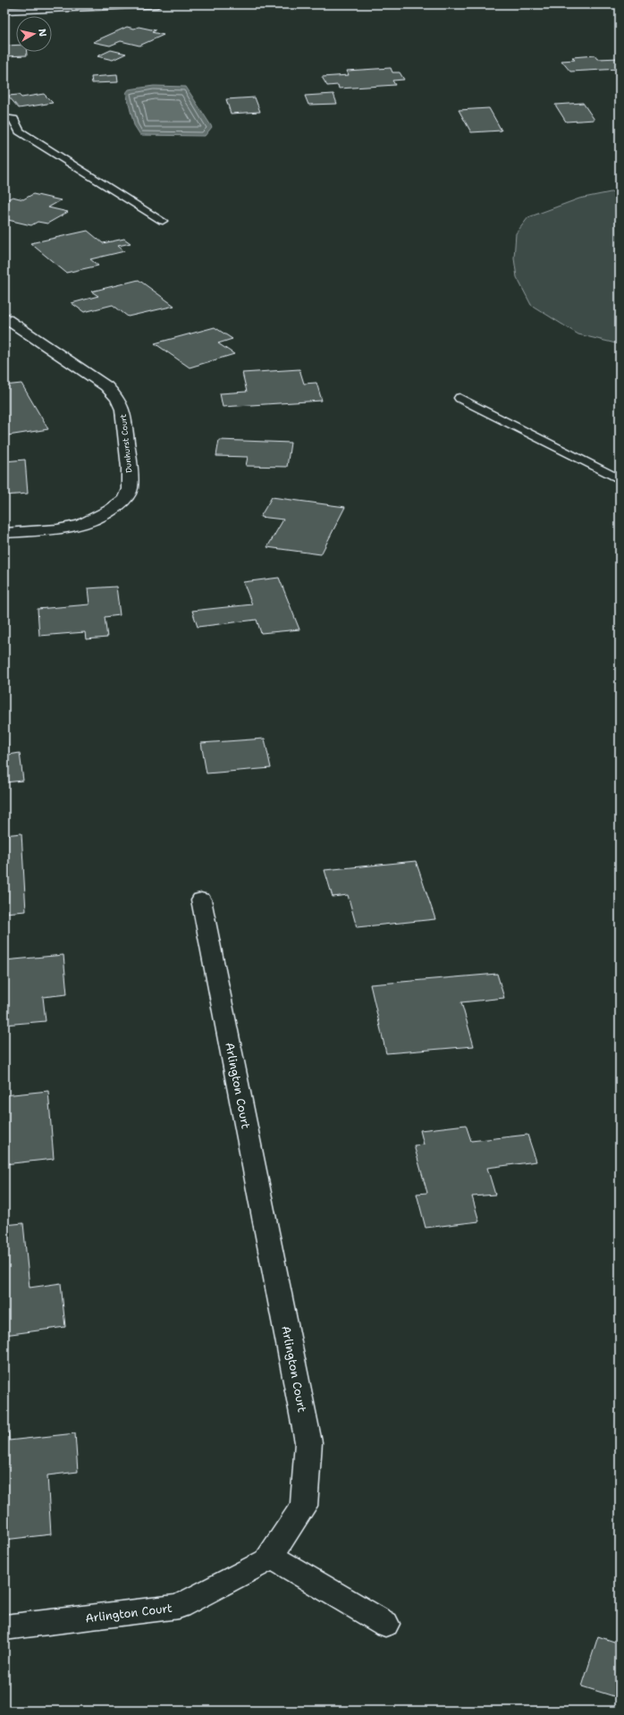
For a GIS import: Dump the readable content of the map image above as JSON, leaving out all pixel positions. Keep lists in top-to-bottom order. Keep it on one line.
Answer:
{"streets":{"street":["Dunhurst Court","Arlington Court"]},"north":"right"}
